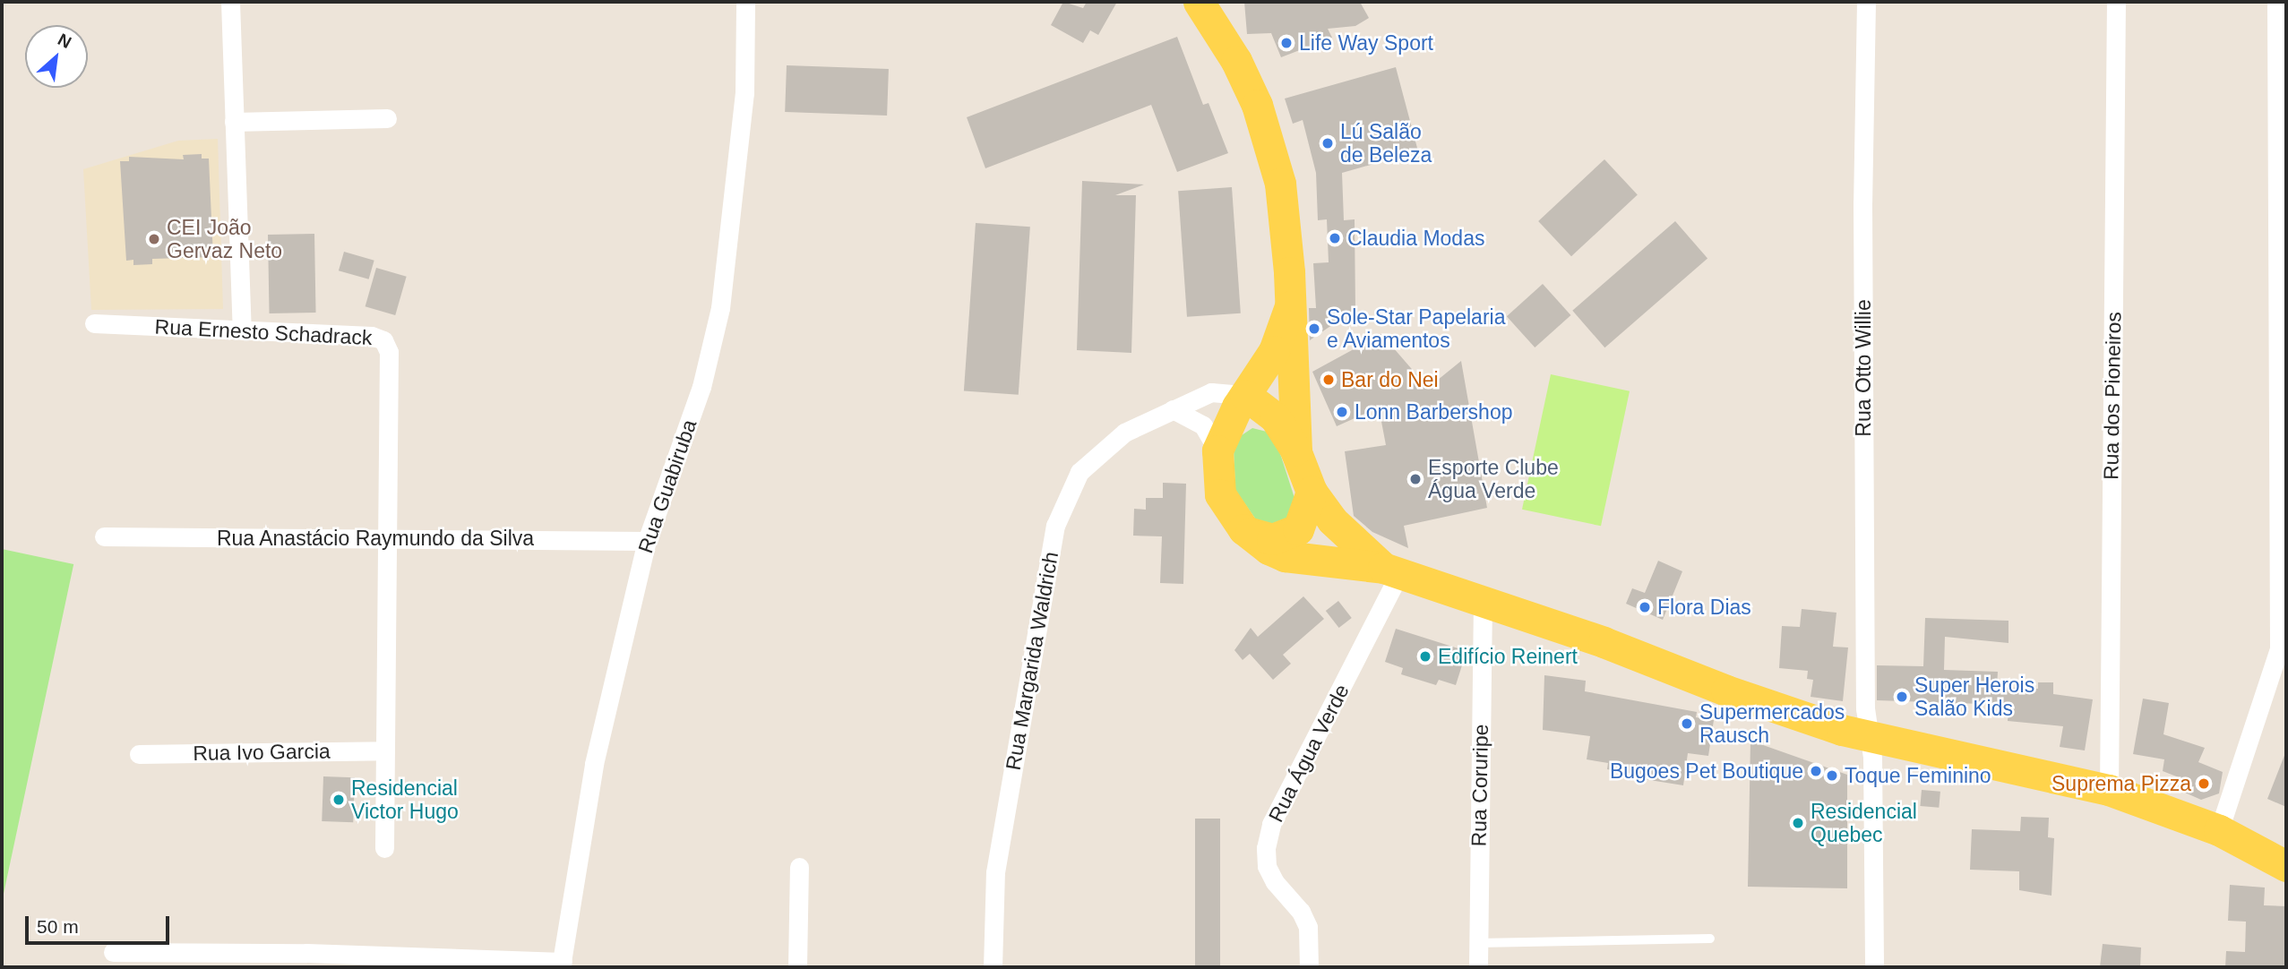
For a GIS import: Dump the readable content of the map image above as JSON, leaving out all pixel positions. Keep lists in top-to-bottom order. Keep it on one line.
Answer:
{"streets":{"street":["Rua Ernesto Schadrack","Rua Otto Willie","Rua dos Pioneiros","Rua Guabiruba","Rua Anastácio Raymundo da Silva","Rua Margarida Waldrich","Rua Ivo Garcia","Rua Água Verde","Rua Coruripe"]},"crossings":[["Rua Ernesto Schadrack","Rua Anastácio Raymundo da Silva"],["Rua Guabiruba","Rua Anastácio Raymundo da Silva"]],"places":["Life Way Sport","Lú Salão de Beleza","Claudia Modas","CEI João Gervaz Neto","Sole-Star Papelaria e Aviamentos","Bar do Nei","Lonn Barbershop","Esporte Clube Água Verde","Flora Dias","Edifício Reinert","Super Herois Salão Kids","Supermercados Rausch","Bugoes Pet Boutique","Toque Feminino","Suprema Pizza","Residencial Victor Hugo","Residencial Quebec"],"scale_bar":"50 m","north":"top right"}
